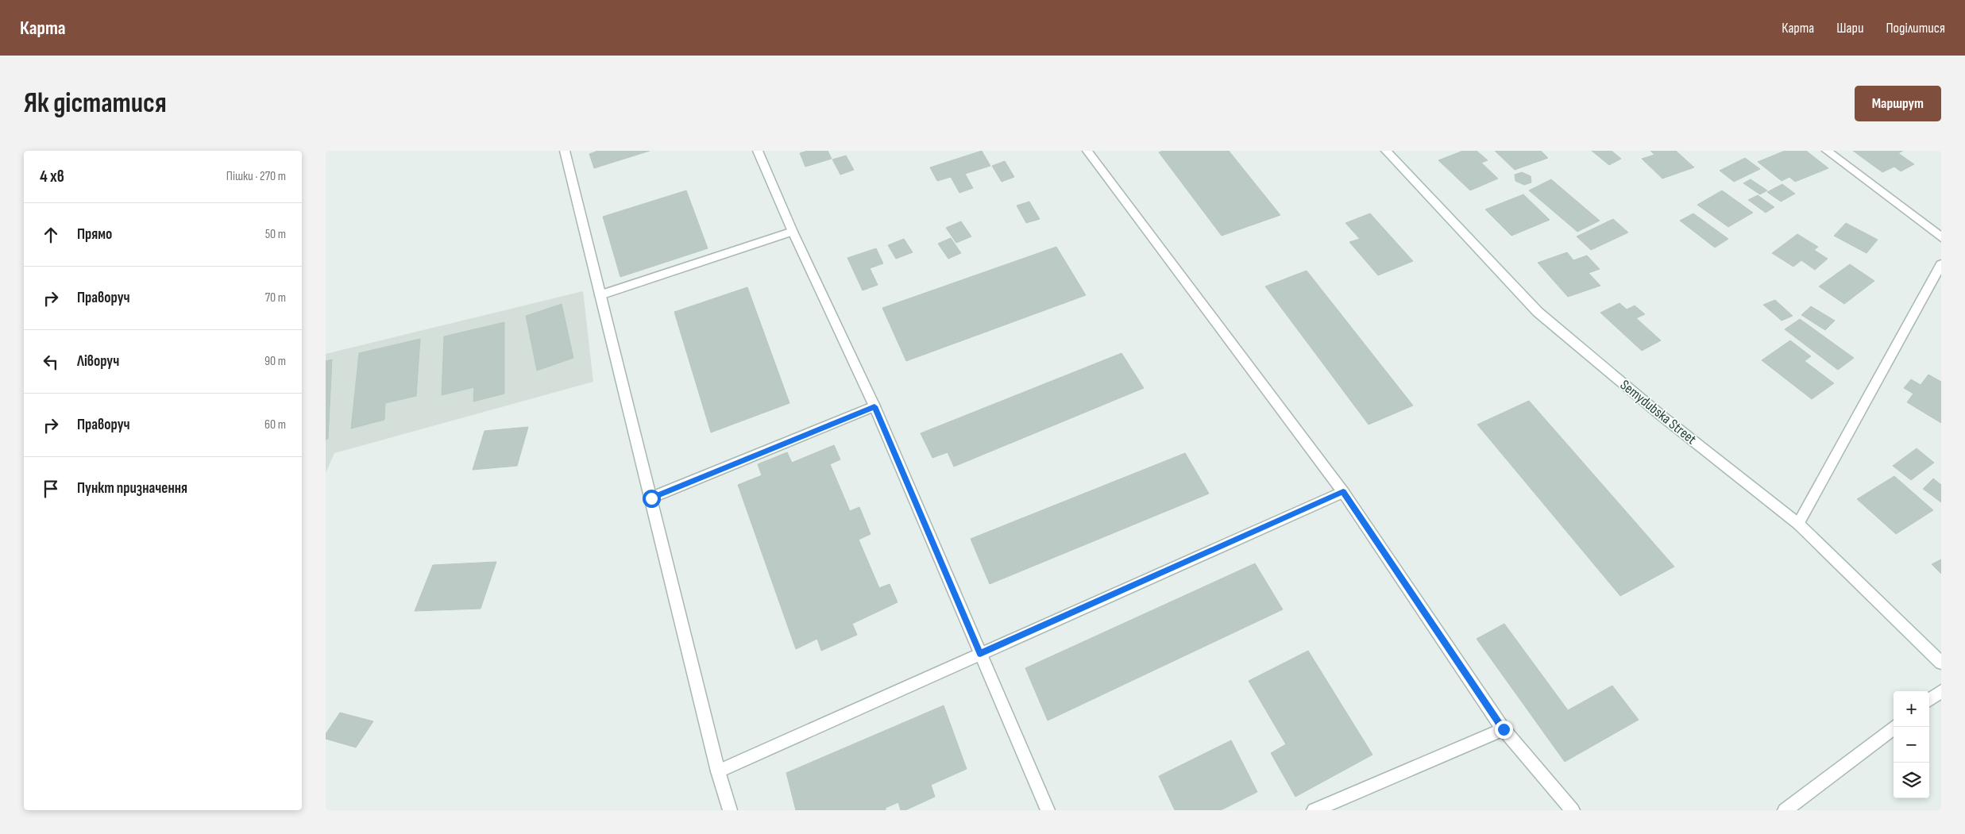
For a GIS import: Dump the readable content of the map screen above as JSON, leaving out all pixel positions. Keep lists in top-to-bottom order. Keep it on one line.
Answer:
{"streets":{"street":["Semydubska Street"]},"page":{"header":"Карта","nav":["Карта","Шари","Поділитися"],"buttons":"Маршрут","title":"Як дістатися","heading":["4 хв","Пішки · 270 m"],"list":[["Прямо","50 m"],["Праворуч","70 m"],["Ліворуч","90 m"],["Праворуч","60 m"],"Пункт призначення"],"map_buttons":["+","−"]}}
